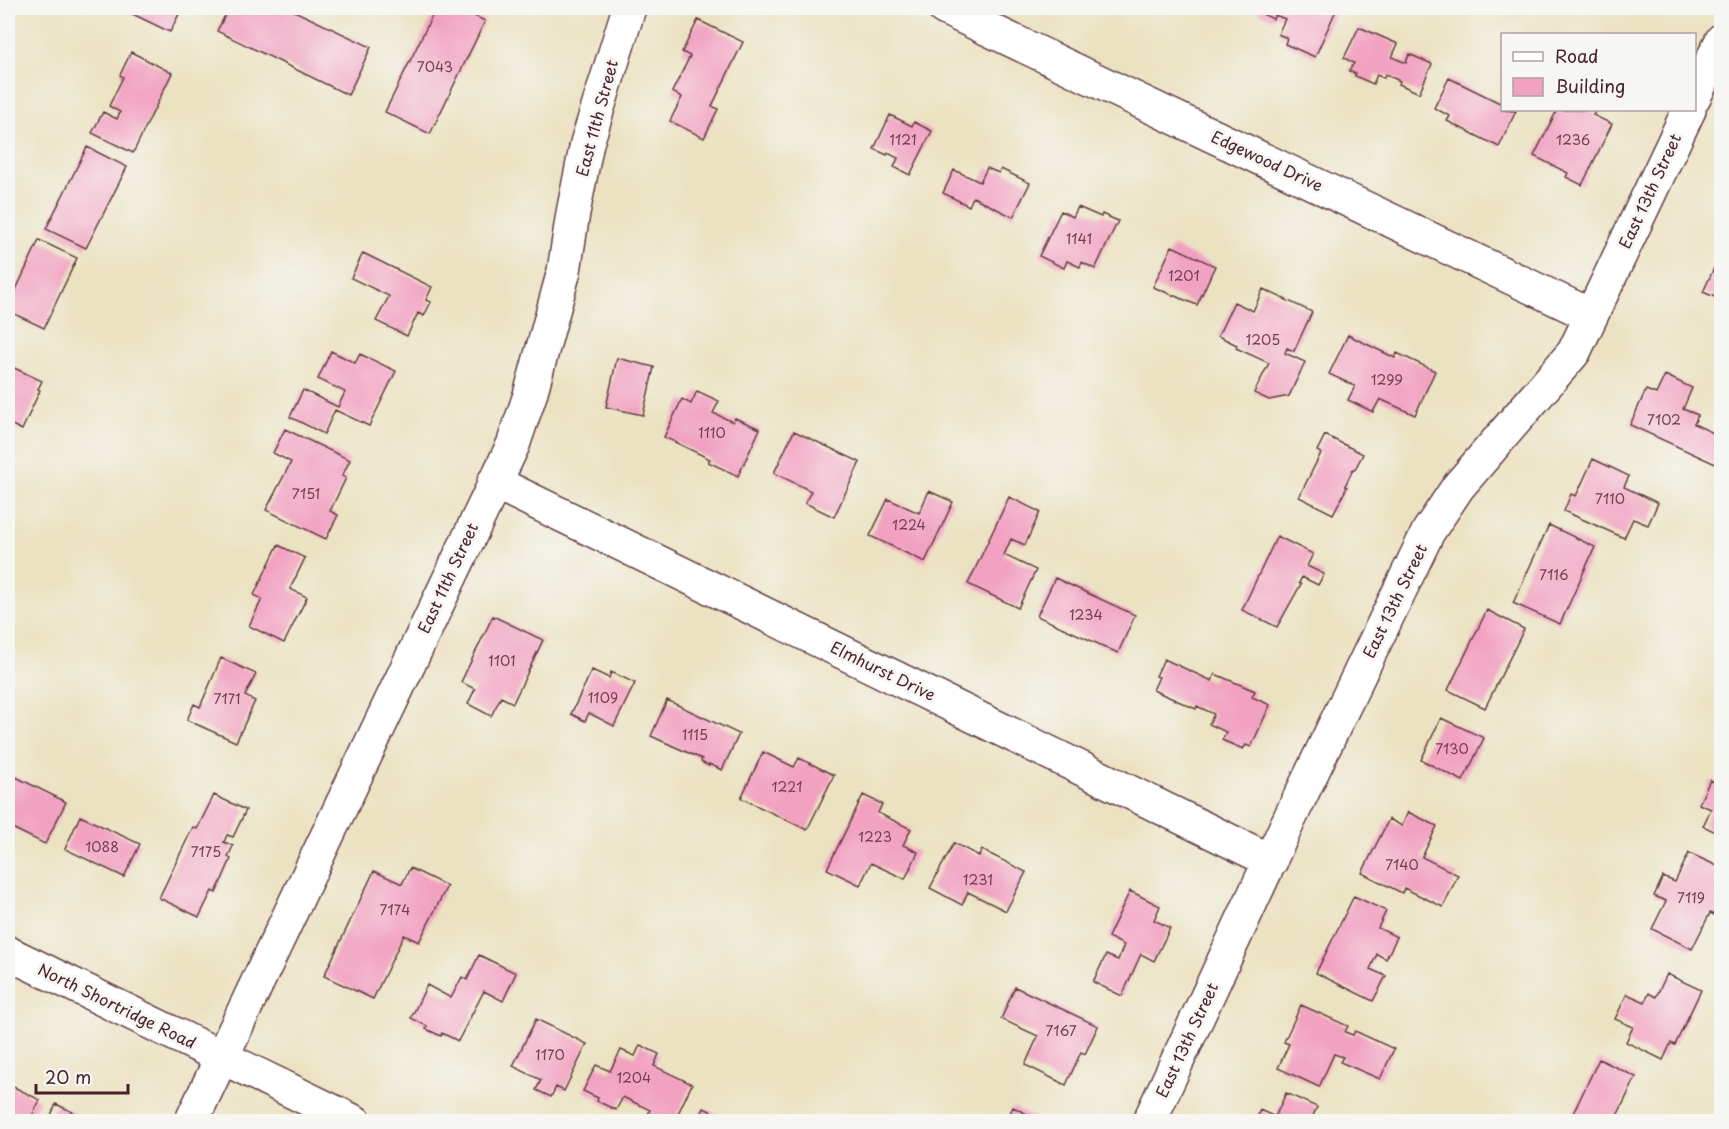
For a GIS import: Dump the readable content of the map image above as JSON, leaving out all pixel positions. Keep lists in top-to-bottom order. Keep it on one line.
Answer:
{"streets":{"street":["East 11th Street","Edgewood Drive","East 13th Street","Elmhurst Drive","North Shortridge Road"]},"crossings":[["East 11th Street","Elmhurst Drive"],["East 11th Street","North Shortridge Road"],["Edgewood Drive","East 13th Street"],["East 13th Street","Elmhurst Drive"]],"house_numbers":["7043","1121","1236","1141","1201","1205","1299","7102","1110","7151","7110","1224","7116","1234","1101","1109","7171","1115","7130","1221","1223","1088","7175","7140","1231","7119","7174","7167","1170","1204"],"legend":["Road","Building"],"scale_bar":"20 m"}
